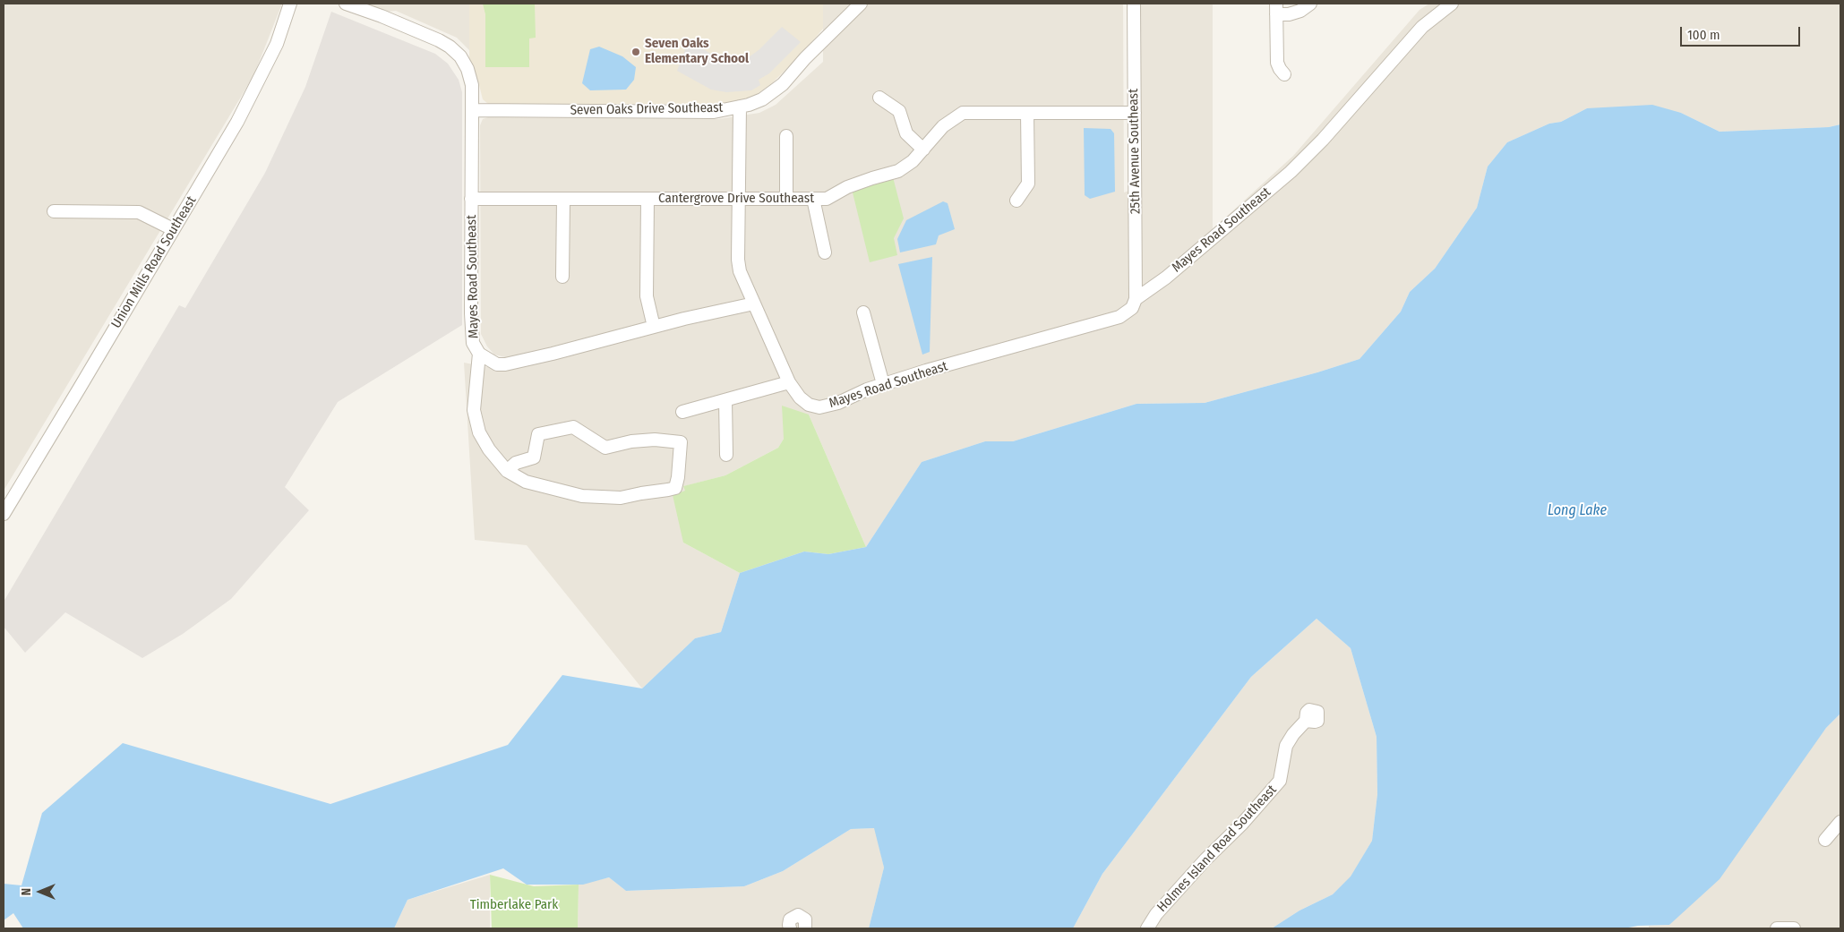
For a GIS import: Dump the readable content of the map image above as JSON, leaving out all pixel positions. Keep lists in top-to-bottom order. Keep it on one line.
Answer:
{"streets":{"street":["Seven Oaks Drive Southeast","25th Avenue Southeast","Cantergrove Drive Southeast","Mayes Road Southeast","Union Mills Road Southeast","Holmes Island Road Southeast"]},"crossings":[["Seven Oaks Drive Southeast","Mayes Road Southeast"],["25th Avenue Southeast","Cantergrove Drive Southeast"],["25th Avenue Southeast","Mayes Road Southeast"],["Cantergrove Drive Southeast","Mayes Road Southeast"]],"water":["Long Lake"],"parks":["Timberlake Park"],"places":["Seven Oaks Elementary School"],"scale_bar":"100 m","north":"left"}
